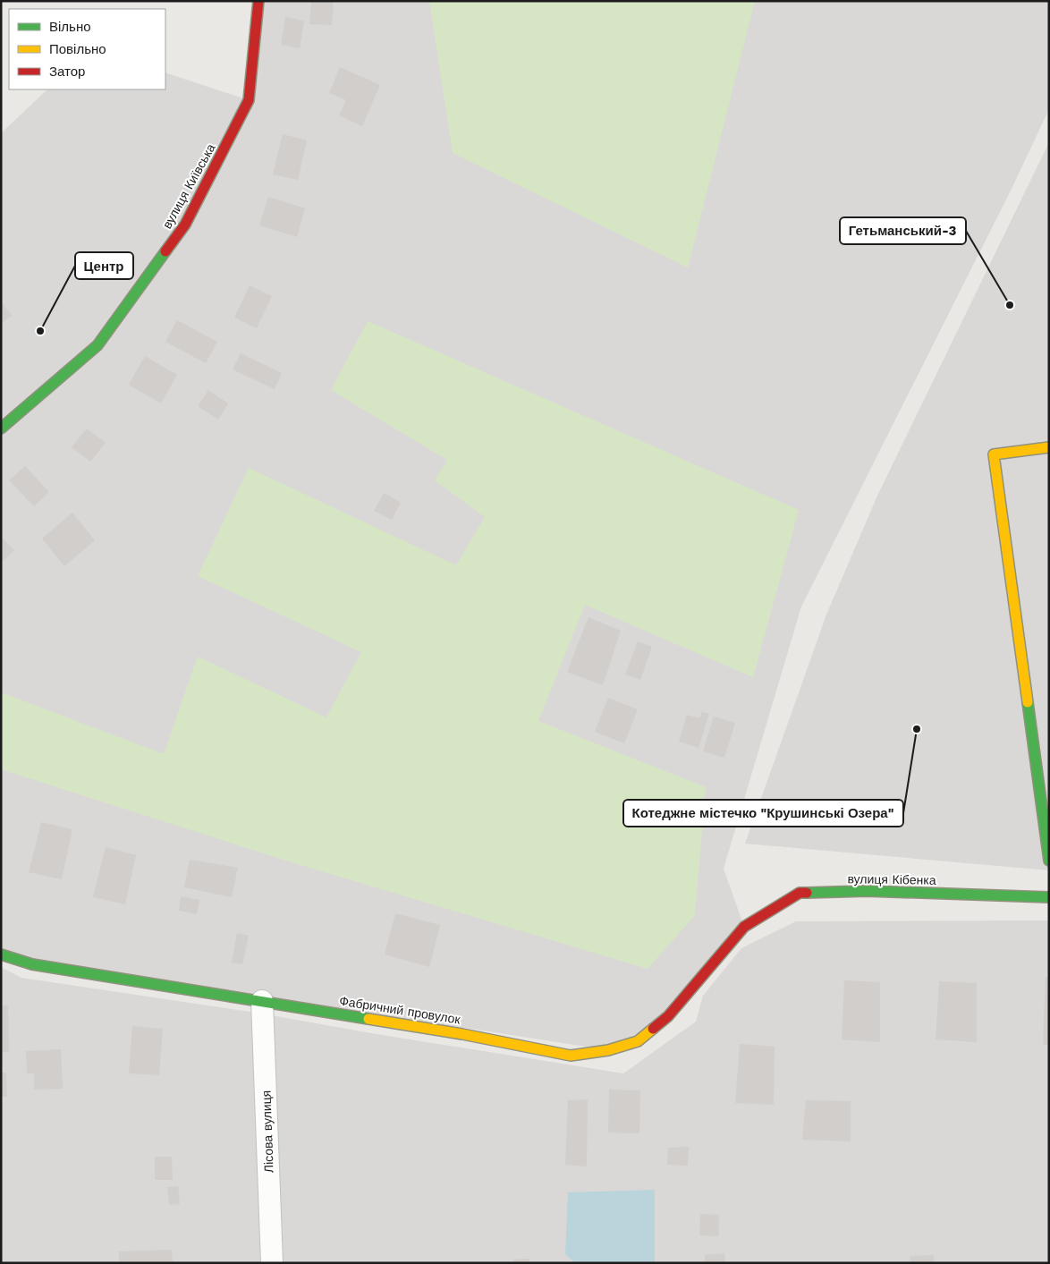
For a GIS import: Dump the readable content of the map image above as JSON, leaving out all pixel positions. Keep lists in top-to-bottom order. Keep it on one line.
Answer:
{"streets":{"street":["вулиця Київська","вулиця Кібенка","Фабричний провулок","Лісова вулиця"]},"crossings":[["вулиця Кібенка","Фабричний провулок"],["Фабричний провулок","Лісова вулиця"]],"places":["Гетьманський-3","Центр","Котеджне містечко \"Крушинські Озера\""],"legend":["Вільно","Повільно","Затор"]}
